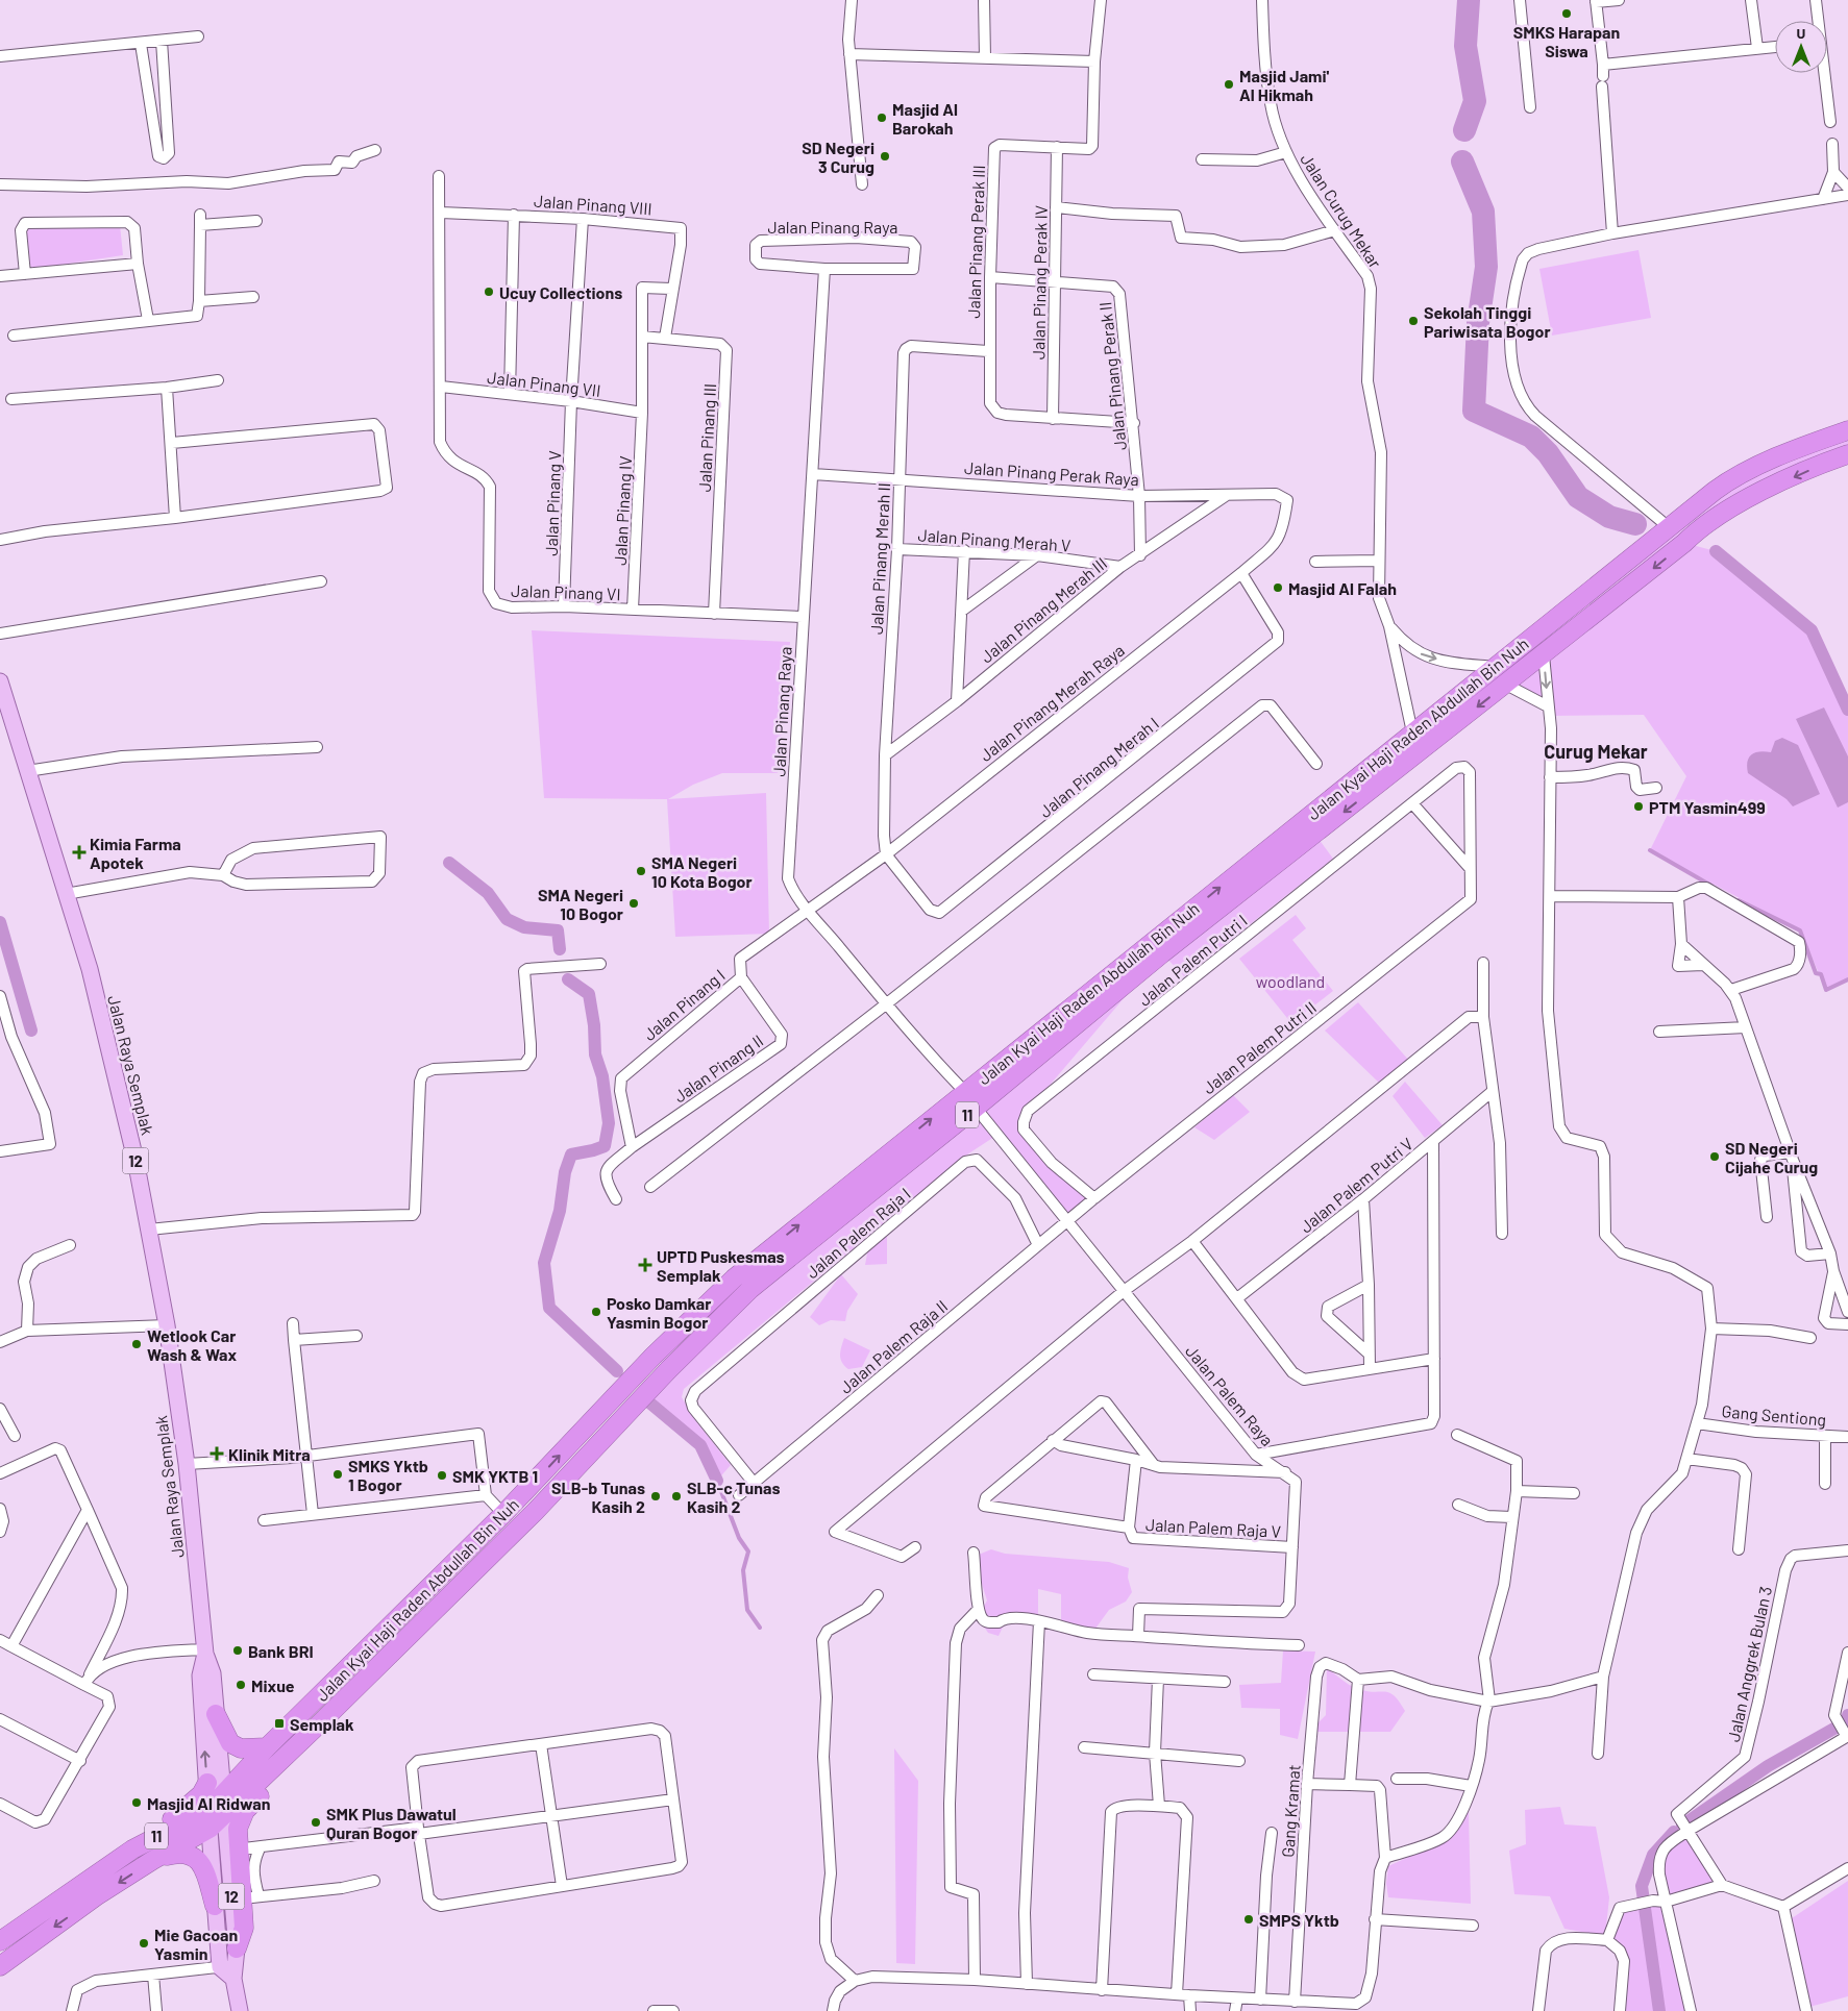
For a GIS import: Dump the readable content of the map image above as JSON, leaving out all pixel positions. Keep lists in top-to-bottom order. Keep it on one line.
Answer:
{"streets":{"highway":["Jalan Kyai Haji Raden Abdullah Bin Nuh","11","12"],"main road":["Jalan Raya Semplak"],"street":["Jalan Pinang VIII","Jalan Curug Mekar","Jalan Pinang Raya","Jalan Pinang Perak III","Jalan Pinang Perak IV","Jalan Pinang Perak II","Jalan Pinang VII","Jalan Pinang III","Jalan Pinang Perak Raya","Jalan Pinang V","Jalan Pinang IV","Jalan Pinang Merah V","Jalan Pinang Merah II","Jalan Pinang VI","Jalan Pinang Merah III","Jalan Pinang Merah Raya","Jalan Pinang Merah I","Jalan Palem Putri I","Jalan Pinang I","Jalan Palem Putri II","Jalan Pinang II","Jalan Palem Putri V","Jalan Palem Raja I","Jalan Palem Raja II","Jalan Palem Raya","Gang Sentiong","Jalan Palem Raja V","Jalan Anggrek Bulan 3","Gang Kramat"]},"crossings":[["Jalan Pinang VIII","Jalan Pinang III"],["Jalan Pinang VIII","Jalan Pinang V"],["Jalan Pinang VIII","Jalan Pinang VI"],["Jalan Pinang Raya","Jalan Pinang Perak Raya"],["Jalan Pinang Raya","Jalan Pinang VI"],["Jalan Pinang Raya","Jalan Pinang Merah Raya"],["Jalan Pinang Raya","Jalan Kyai Haji Raden Abdullah Bin Nuh"],["Jalan Pinang Raya","Jalan Pinang I"],["Jalan Pinang Perak III","Jalan Pinang Perak IV"],["Jalan Pinang Perak III","Jalan Pinang Perak II"],["Jalan Pinang Perak III","Jalan Pinang Merah II"],["Jalan Pinang Perak IV","Jalan Pinang Perak II"],["Jalan Pinang Perak II","Jalan Pinang Perak Raya"],["Jalan Pinang Perak II","Jalan Pinang Merah III"],["Jalan Pinang VII","Jalan Pinang V"],["Jalan Pinang VII","Jalan Pinang IV"],["Jalan Pinang VII","Jalan Pinang VI"],["Jalan Pinang III","Jalan Pinang VI"],["Jalan Pinang Perak Raya","Jalan Pinang Merah II"],["Jalan Pinang Perak Raya","Jalan Pinang Merah III"],["Jalan Pinang Perak Raya","Jalan Pinang Merah Raya"],["Jalan Pinang V","Jalan Pinang VI"],["Jalan Pinang IV","Jalan Pinang VI"],["Jalan Pinang Merah V","Jalan Pinang Merah II"],["Jalan Pinang Merah V","Jalan Pinang Merah III"],["Jalan Pinang Merah II","Jalan Pinang Merah III"],["Jalan Pinang Merah II","Jalan Pinang Merah Raya"],["Jalan Pinang Merah II","Jalan Pinang Merah I"],["Jalan Pinang Merah Raya","Jalan Pinang Merah I"],["Jalan Pinang Merah Raya","Jalan Pinang I"],["Jalan Kyai Haji Raden Abdullah Bin Nuh","Jalan Raya Semplak"],["Jalan Kyai Haji Raden Abdullah Bin Nuh","12"],["Jalan Kyai Haji Raden Abdullah Bin Nuh","Jalan Palem Raya"],["Jalan Palem Putri I","Jalan Palem Putri II"],["Jalan Pinang I","Jalan Pinang II"],["Jalan Palem Putri II","Jalan Palem Raja II"],["Jalan Palem Putri II","Jalan Palem Raya"],["Jalan Raya Semplak","12"],["Jalan Palem Raja I","Jalan Palem Raja II"],["Jalan Palem Raja II","Jalan Palem Raya"]],"districts":["Curug Mekar"],"parks":["woodland"],"places":{"other":["SMKS Harapan Siswa","Masjid Jami' Al Hikmah","Masjid Al Barokah","SD Negeri 3 Curug","Ucuy Collections","Sekolah Tinggi Pariwisata Bogor","Masjid Al Falah","PTM Yasmin499","SMA Negeri 10 Kota Bogor","SMA Negeri 10 Bogor","SD Negeri Cijahe Curug","Posko Damkar Yasmin Bogor","Wetlook Car Wash & Wax","SMKS Yktb 1 Bogor","SMK YKTB 1","SLB-b Tunas Kasih 2","SLB-c Tunas Kasih 2","Bank BRI","Mixue","Masjid Al Ridwan","SMK Plus Dawatul Quran Bogor","SMPS Yktb","Mie Gacoan Yasmin"],"health":["Kimia Farma Apotek","UPTD Puskesmas Semplak","Klinik Mitra"],"transit":["Semplak"]},"north":"top"}
